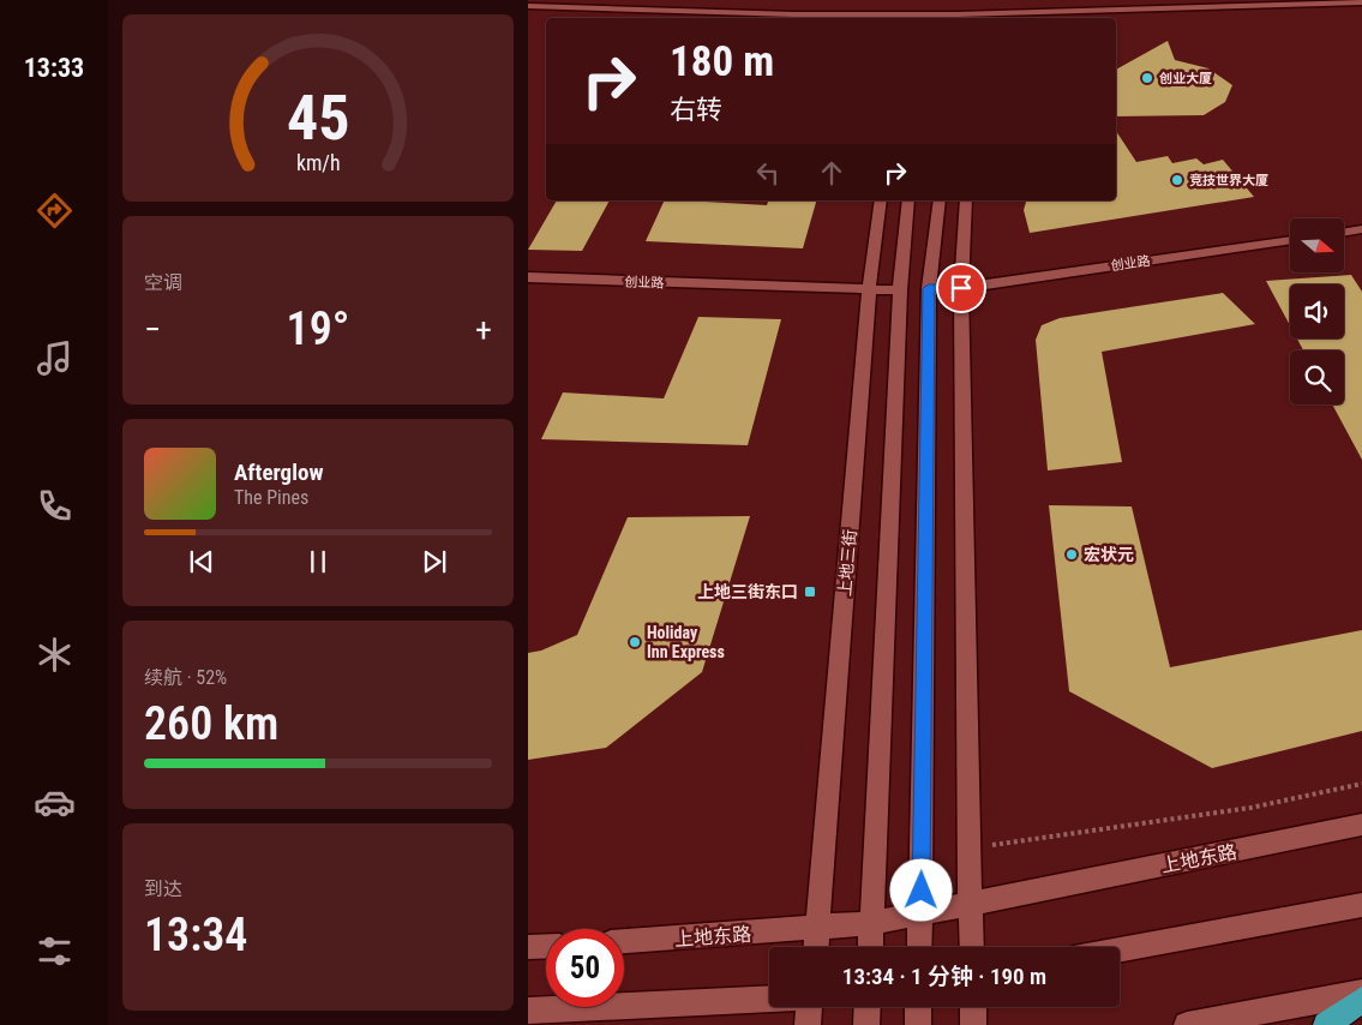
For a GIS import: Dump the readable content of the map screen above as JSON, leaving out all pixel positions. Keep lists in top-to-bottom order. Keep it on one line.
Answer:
{"streets":{"main road":["创业路","上地三街","上地东路"]},"crossings":[["创业路","上地三街"],["上地三街","上地东路"]],"places":{"other":["创业大厦","竞技世界大厦","宏状元","Holiday Inn Express"],"transit":["上地三街东口"]},"north":"right","page":{"tabs":"13:33","turn":["180 m","右转"],"tile":["空调",["续航 · 52%","260 km"],["到达","13:34"]],"heat":["−","19°","+"],"song":["Afterglow","The Pines"],"limit":"50","trip":"13:34 · 1 分钟 · 190 m","gauge":["45","km/h"]}}
